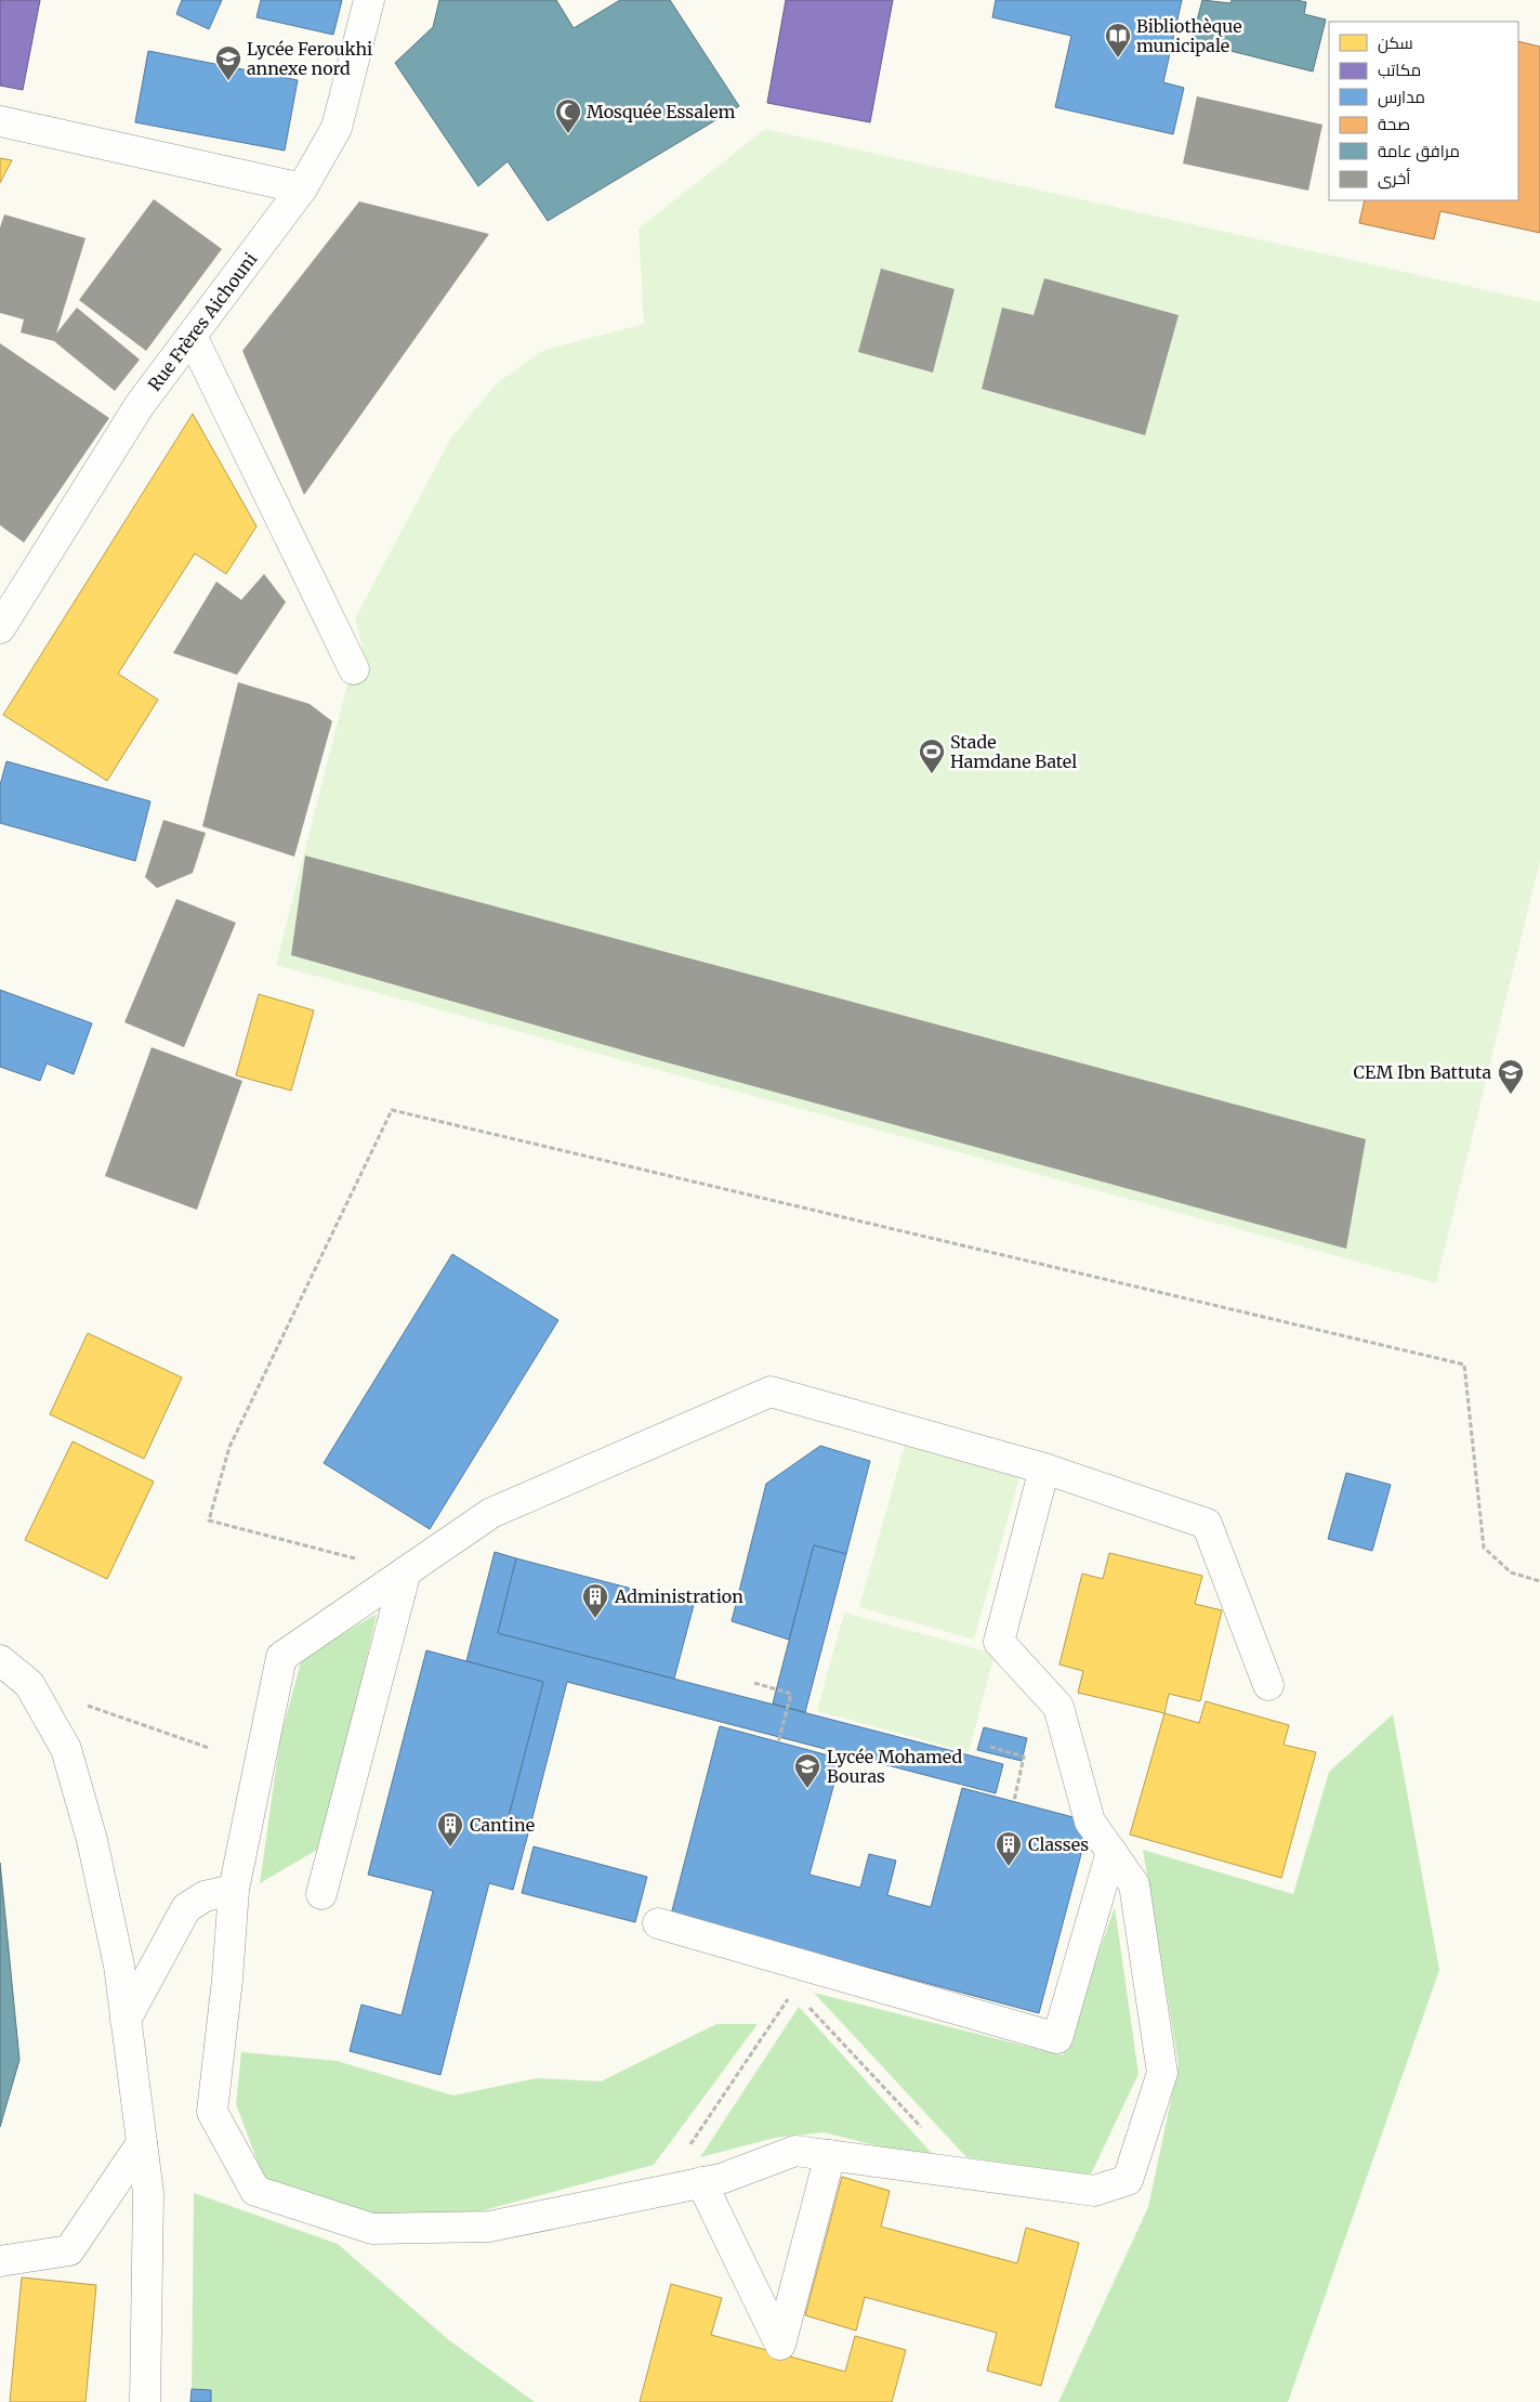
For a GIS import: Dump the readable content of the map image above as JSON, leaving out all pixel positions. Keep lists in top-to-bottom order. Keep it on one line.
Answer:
{"streets":{"street":["Rue Frères Aichouni"]},"places":{"library":["Bibliothèque municipale"],"school or university":["Lycée Feroukhi annexe nord","CEM Ibn Battuta","Lycée Mohamed Bouras"],"mosque":["Mosquée Essalem"],"sports":["Stade Hamdane Batel"],"building":["Administration","Cantine","Classes"]},"legend":["سكن","مكاتب","مدارس","صحة","مرافق عامة","أخرى"]}
